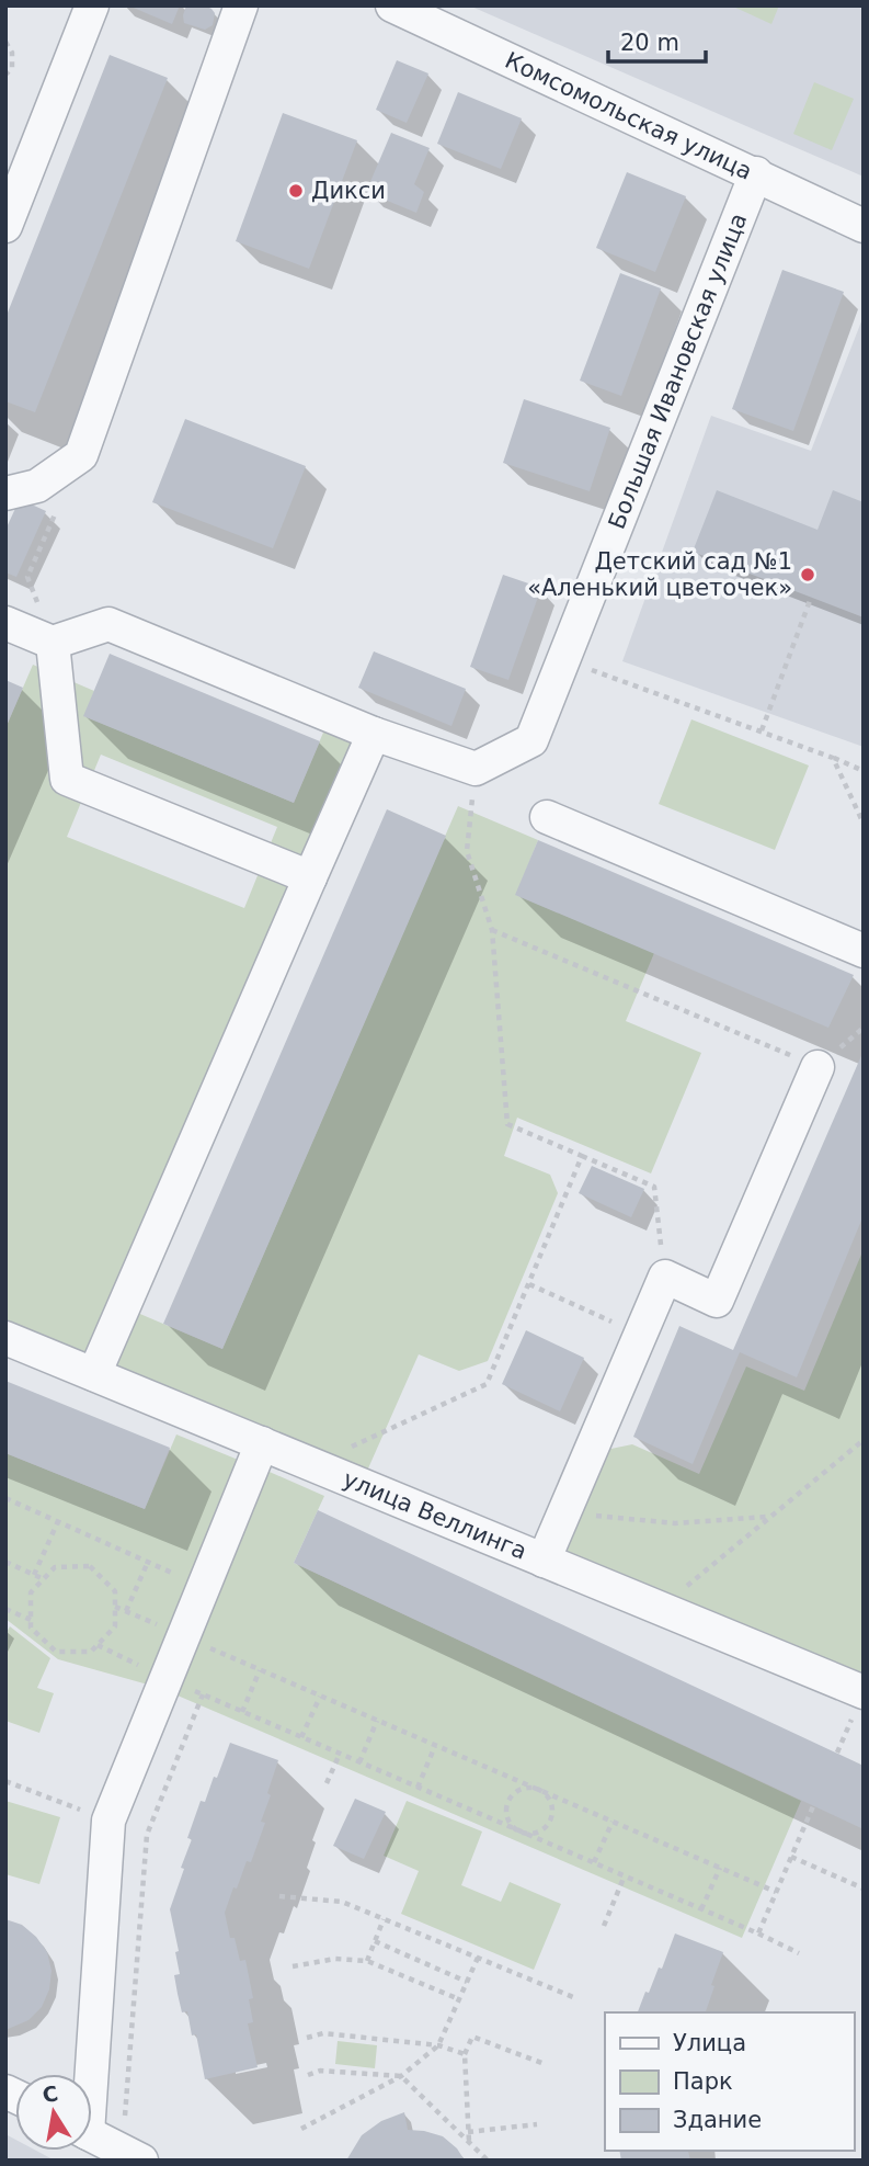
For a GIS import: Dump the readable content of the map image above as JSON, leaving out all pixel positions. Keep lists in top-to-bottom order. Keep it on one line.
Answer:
{"streets":{"street":["Комсомольская улица","Большая Ивановская улица","улица Веллинга"]},"crossings":[["Комсомольская улица","Большая Ивановская улица"]],"places":["Дикси","Детский сад №1 «Аленький цветочек»"],"legend":["Улица","Парк","Здание"],"scale_bar":"20 m","north":"top"}
